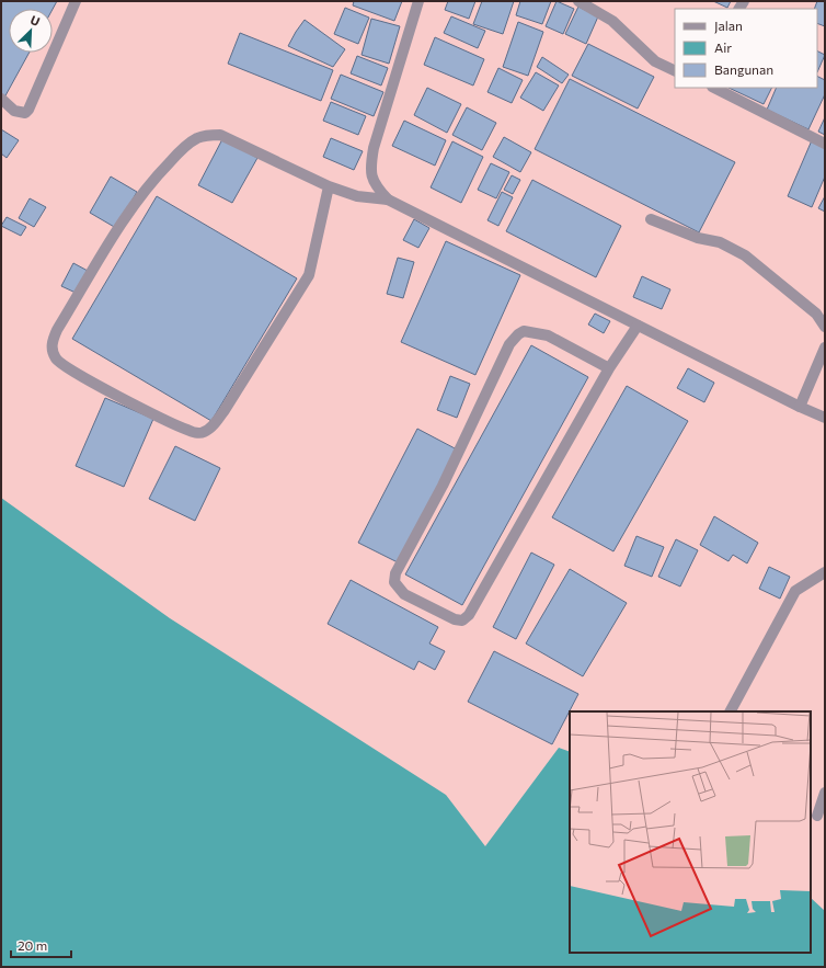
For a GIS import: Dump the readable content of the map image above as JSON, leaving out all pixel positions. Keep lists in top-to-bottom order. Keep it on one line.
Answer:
{"legend":["Jalan","Air","Bangunan"],"scale_bar":"20 m","north":"top right"}
